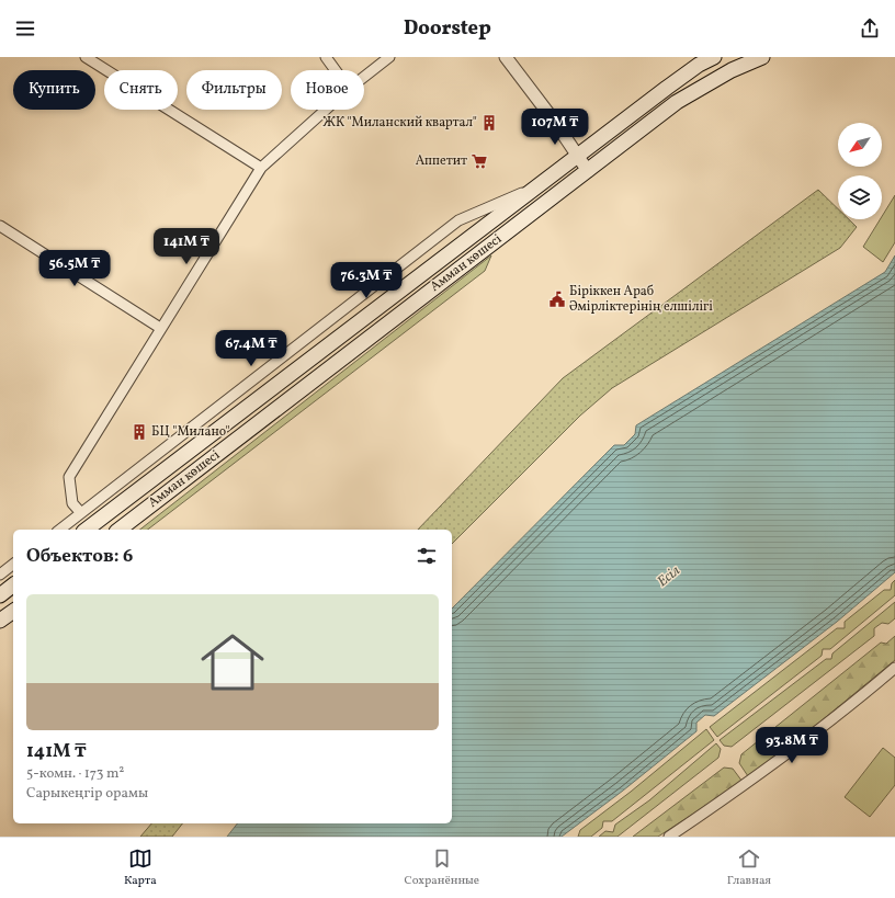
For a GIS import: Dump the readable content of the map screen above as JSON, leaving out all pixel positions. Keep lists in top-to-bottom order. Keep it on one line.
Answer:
{"streets":{"main road":["Амман көшесі"]},"water":["Есіл"],"places":{"building":["ЖК \"Миланский квартал\"","БЦ \"Милано\""],"supermarket":["Аппетит"],"public building":["Біріккен Араб Әмірліктерінің елшілігі"]},"north":"bottom left","page":{"header":"Doorstep","chip":["Купить","Снять","Фильтры","Новое"],"price":["107M ₸","141M ₸","56.5M ₸","76.3M ₸","67.4M ₸","93.8M ₸"],"heading":"Объектов: 6","list":[{"name":"141M ₸","note":"5-комн. · 173 m² · Сарыкеңгір орамы"}],"tabs":["Карта","Сохранённые","Главная"]}}
